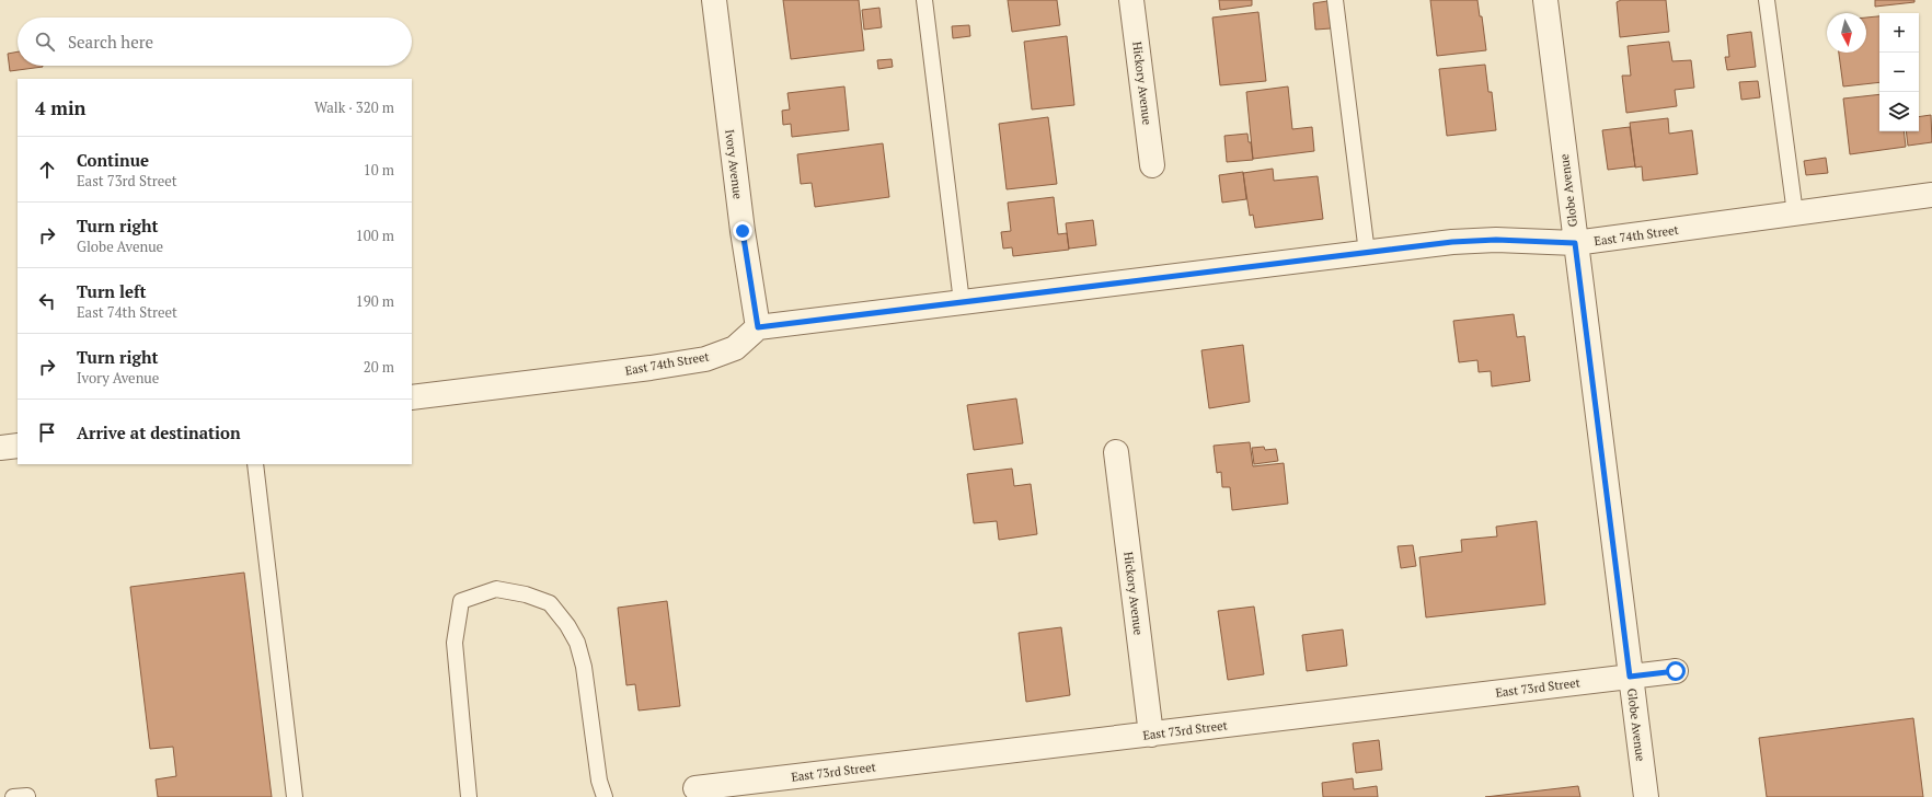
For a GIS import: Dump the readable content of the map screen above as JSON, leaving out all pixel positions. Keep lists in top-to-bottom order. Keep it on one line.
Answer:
{"streets":{"street":["Hickory Avenue","Ivory Avenue","Globe Avenue","East 74th Street","East 73rd Street"]},"crossings":[["Hickory Avenue","East 73rd Street"],["Ivory Avenue","East 74th Street"],["Globe Avenue","East 74th Street"],["Globe Avenue","East 73rd Street"]],"north":"bottom","page":{"map_buttons":["+","−"],"search":"Search here","heading":["4 min","Walk · 320 m"],"list":[["Continue","East 73rd Street","10 m"],["Turn right","Globe Avenue","100 m"],["Turn left","East 74th Street","190 m"],["Turn right","Ivory Avenue","20 m"],"Arrive at destination"]}}
